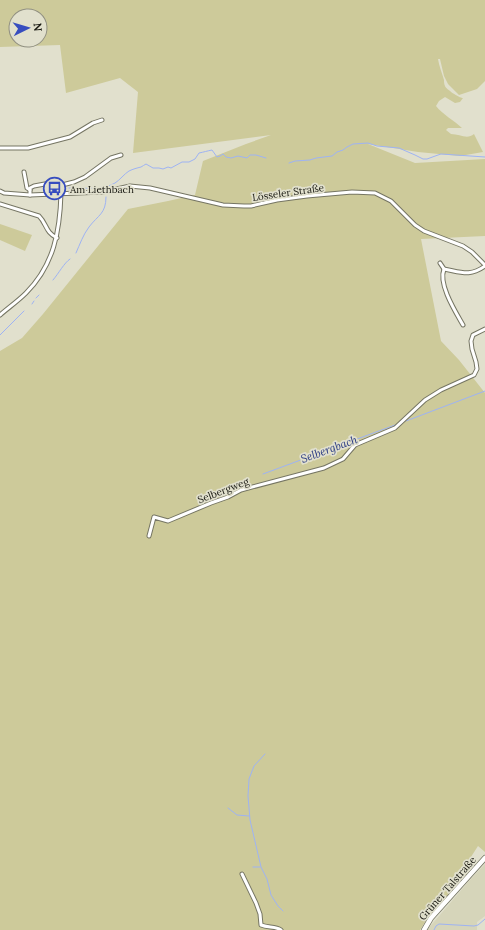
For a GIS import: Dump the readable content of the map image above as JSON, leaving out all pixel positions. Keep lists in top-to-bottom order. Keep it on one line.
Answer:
{"streets":{"main road":["Grüner Talstraße"],"street":["Lösseler Straße","Selbergweg"]},"water":["Selbergbach"],"places":{"bus stop":["Am Liethbach"]},"north":"right"}
